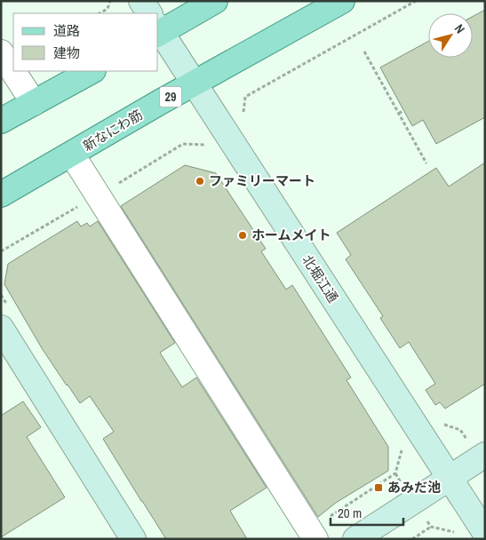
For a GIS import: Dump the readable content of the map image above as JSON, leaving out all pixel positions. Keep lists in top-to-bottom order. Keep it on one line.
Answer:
{"streets":{"main road":["29","新なにわ筋"],"street":["北堀江通"]},"crossings":[["新なにわ筋","北堀江通"]],"places":{"other":["ファミリーマート","ホームメイト"],"transit":["あみだ池"]},"legend":["道路","建物"],"scale_bar":"20 m","north":"top right"}
